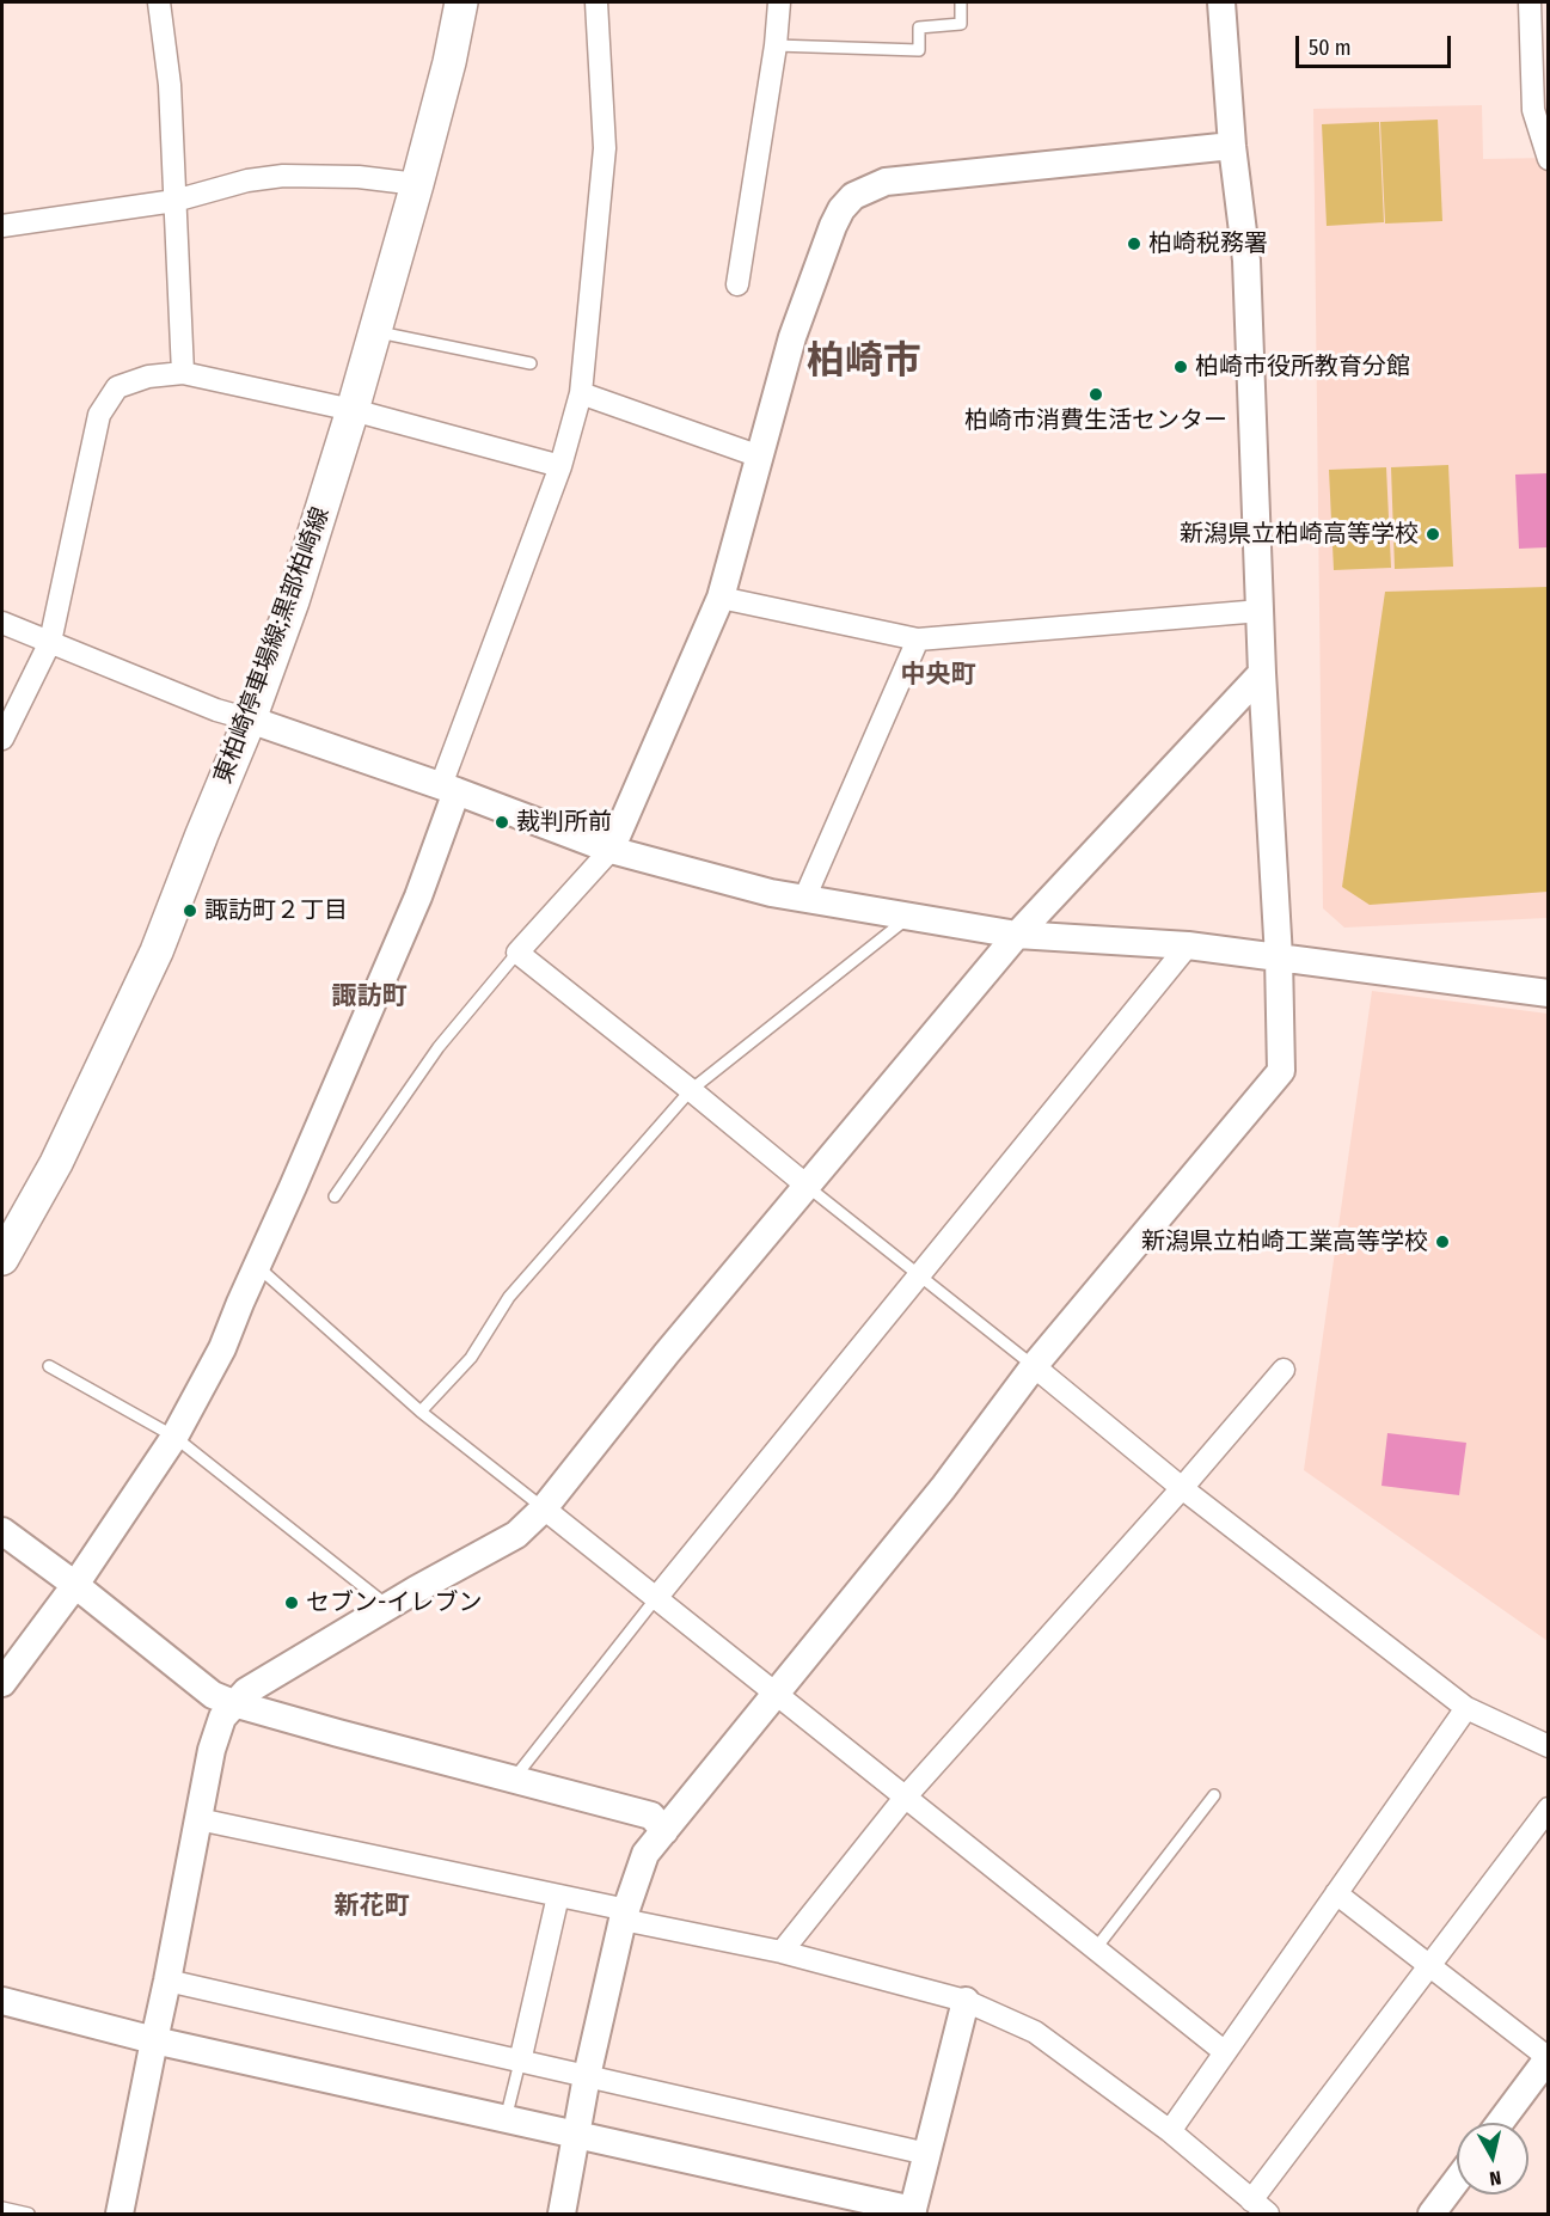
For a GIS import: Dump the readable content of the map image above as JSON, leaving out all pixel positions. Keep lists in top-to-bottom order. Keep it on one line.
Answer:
{"streets":{"main road":["東柏崎停車場線;黒部柏崎線"]},"districts":["柏崎市","中央町","諏訪町","新花町"],"places":["柏崎税務署","柏崎市役所教育分館","柏崎市消費生活センター","新潟県立柏崎高等学校","裁判所前","諏訪町２丁目","新潟県立柏崎工業高等学校","セブン-イレブン"],"scale_bar":"50 m","north":"bottom"}
